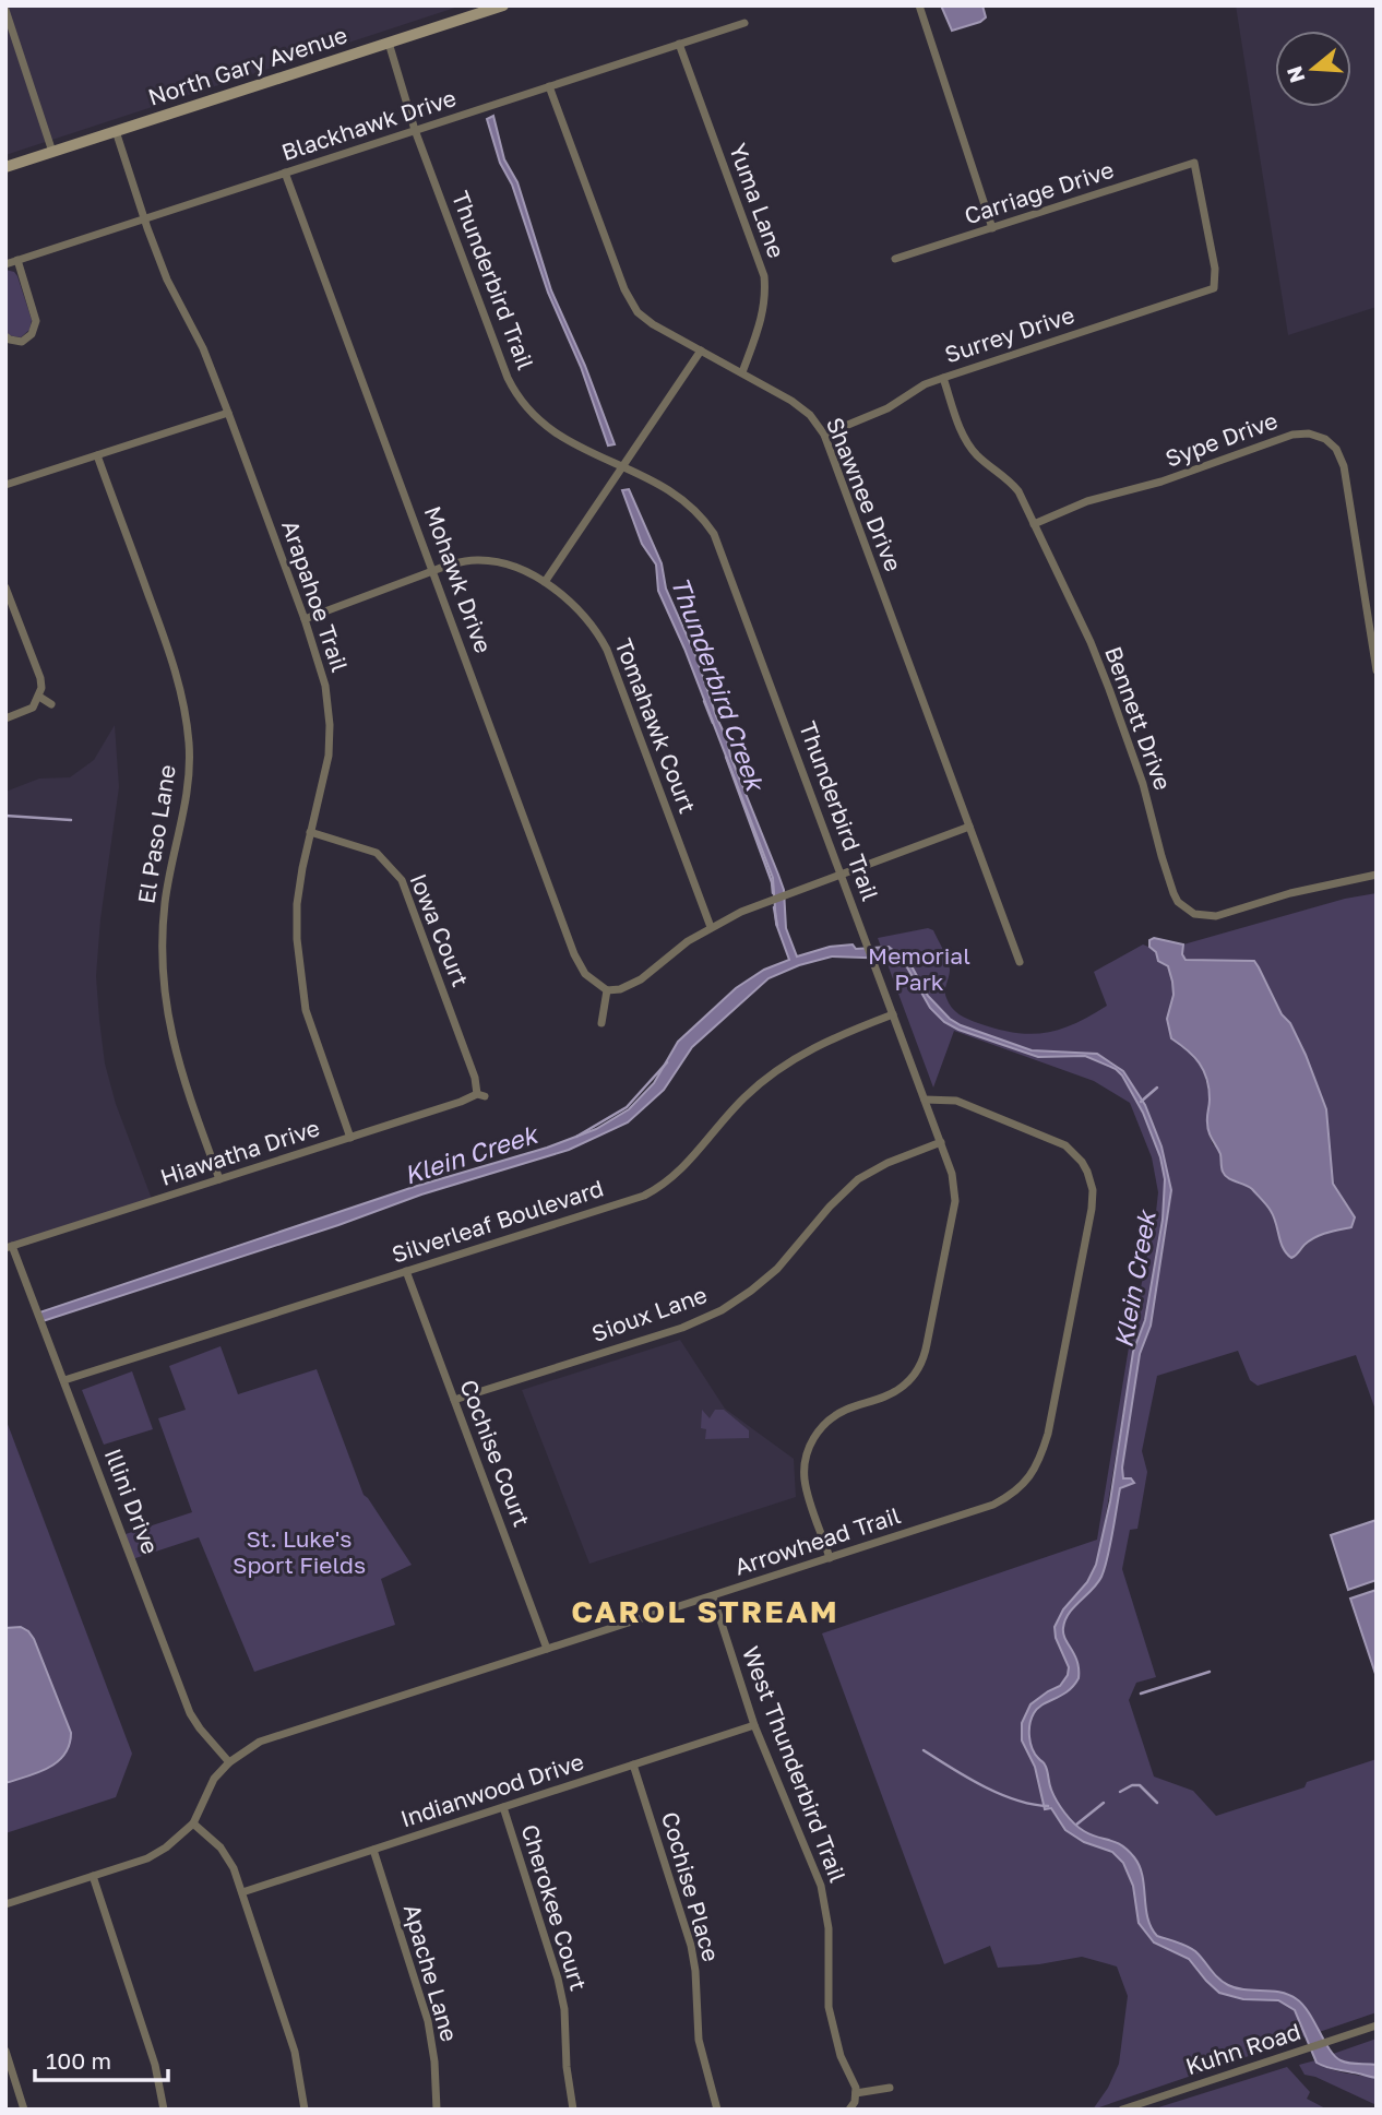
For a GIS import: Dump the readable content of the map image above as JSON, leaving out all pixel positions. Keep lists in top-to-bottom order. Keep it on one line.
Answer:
{"streets":{"street":["North Gary Avenue","Blackhawk Drive","Carriage Drive","Yuma Lane","Thunderbird Trail","Surrey Drive","Sype Drive","Shawnee Drive","Mohawk Drive","Arapahoe Trail","Bennett Drive","Tomahawk Court","El Paso Lane","Iowa Court","Hiawatha Drive","Silverleaf Boulevard","Sioux Lane","Cochise Court","Illini Drive","Arrowhead Trail","West Thunderbird Trail","Indianwood Drive","Cochise Place","Cherokee Court","Apache Lane","Kuhn Road"]},"crossings":[["North Gary Avenue","Arapahoe Trail"],["Blackhawk Drive","Yuma Lane"],["Blackhawk Drive","Thunderbird Trail"],["Blackhawk Drive","Shawnee Drive"],["Blackhawk Drive","Mohawk Drive"],["Blackhawk Drive","Arapahoe Trail"],["Carriage Drive","Surrey Drive"],["Yuma Lane","Shawnee Drive"],["Thunderbird Trail","Silverleaf Boulevard"],["Thunderbird Trail","Sioux Lane"],["Thunderbird Trail","Arrowhead Trail"],["Surrey Drive","Shawnee Drive"],["Surrey Drive","Bennett Drive"],["Sype Drive","Bennett Drive"],["Mohawk Drive","Tomahawk Court"],["Arapahoe Trail","Tomahawk Court"],["Arapahoe Trail","Iowa Court"],["Arapahoe Trail","Hiawatha Drive"],["El Paso Lane","Hiawatha Drive"],["Iowa Court","Hiawatha Drive"],["Hiawatha Drive","Illini Drive"],["Silverleaf Boulevard","Cochise Court"],["Silverleaf Boulevard","Illini Drive"],["Sioux Lane","Cochise Court"],["Cochise Court","Arrowhead Trail"],["Illini Drive","Arrowhead Trail"],["Arrowhead Trail","West Thunderbird Trail"],["West Thunderbird Trail","Indianwood Drive"],["Indianwood Drive","Cochise Place"],["Indianwood Drive","Cherokee Court"],["Indianwood Drive","Apache Lane"]],"districts":["CAROL STREAM"],"water":["Thunderbird Creek","Klein Creek"],"parks":["Memorial Park","St. Luke's Sport Fields"],"scale_bar":"100 m","north":"left"}
